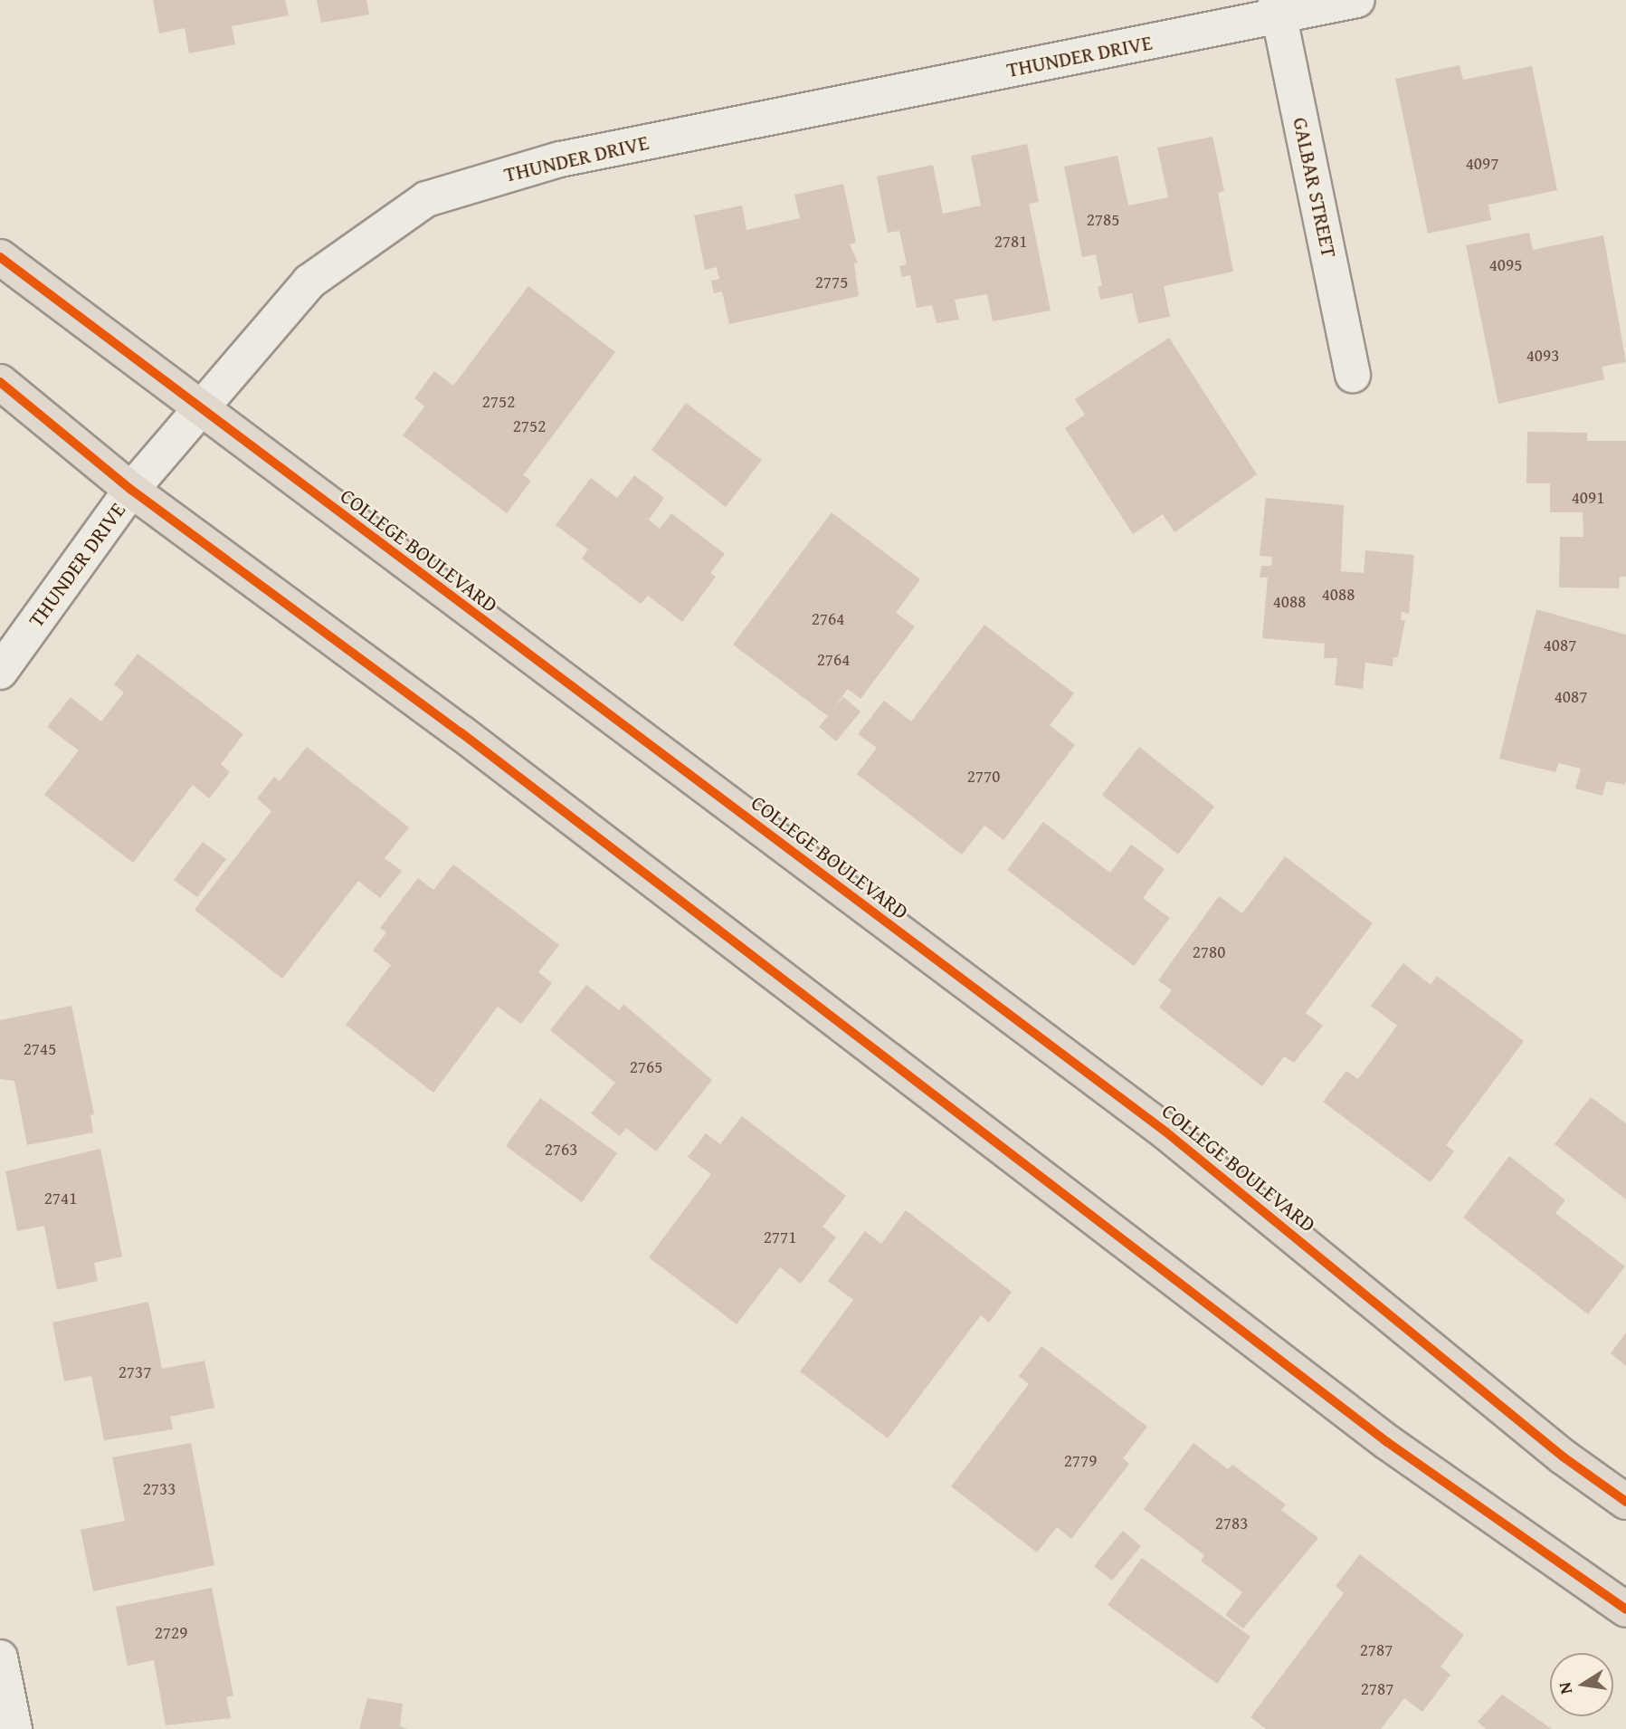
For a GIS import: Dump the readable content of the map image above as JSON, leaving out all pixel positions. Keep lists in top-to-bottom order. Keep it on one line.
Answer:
{"streets":{"main road":["COLLEGE BOULEVARD"],"street":["THUNDER DRIVE","GALBAR STREET"]},"crossings":[["THUNDER DRIVE","GALBAR STREET"],["THUNDER DRIVE","COLLEGE BOULEVARD"]],"house_numbers":["4097","2785","2781","4095","2775","4093","2752","2752","4091","4088","4088","2764","4087","2764","4087","2770","2780","2745","2765","2763","2741","2771","2737","2779","2733","2783","2729","2787","2787"],"north":"left"}
